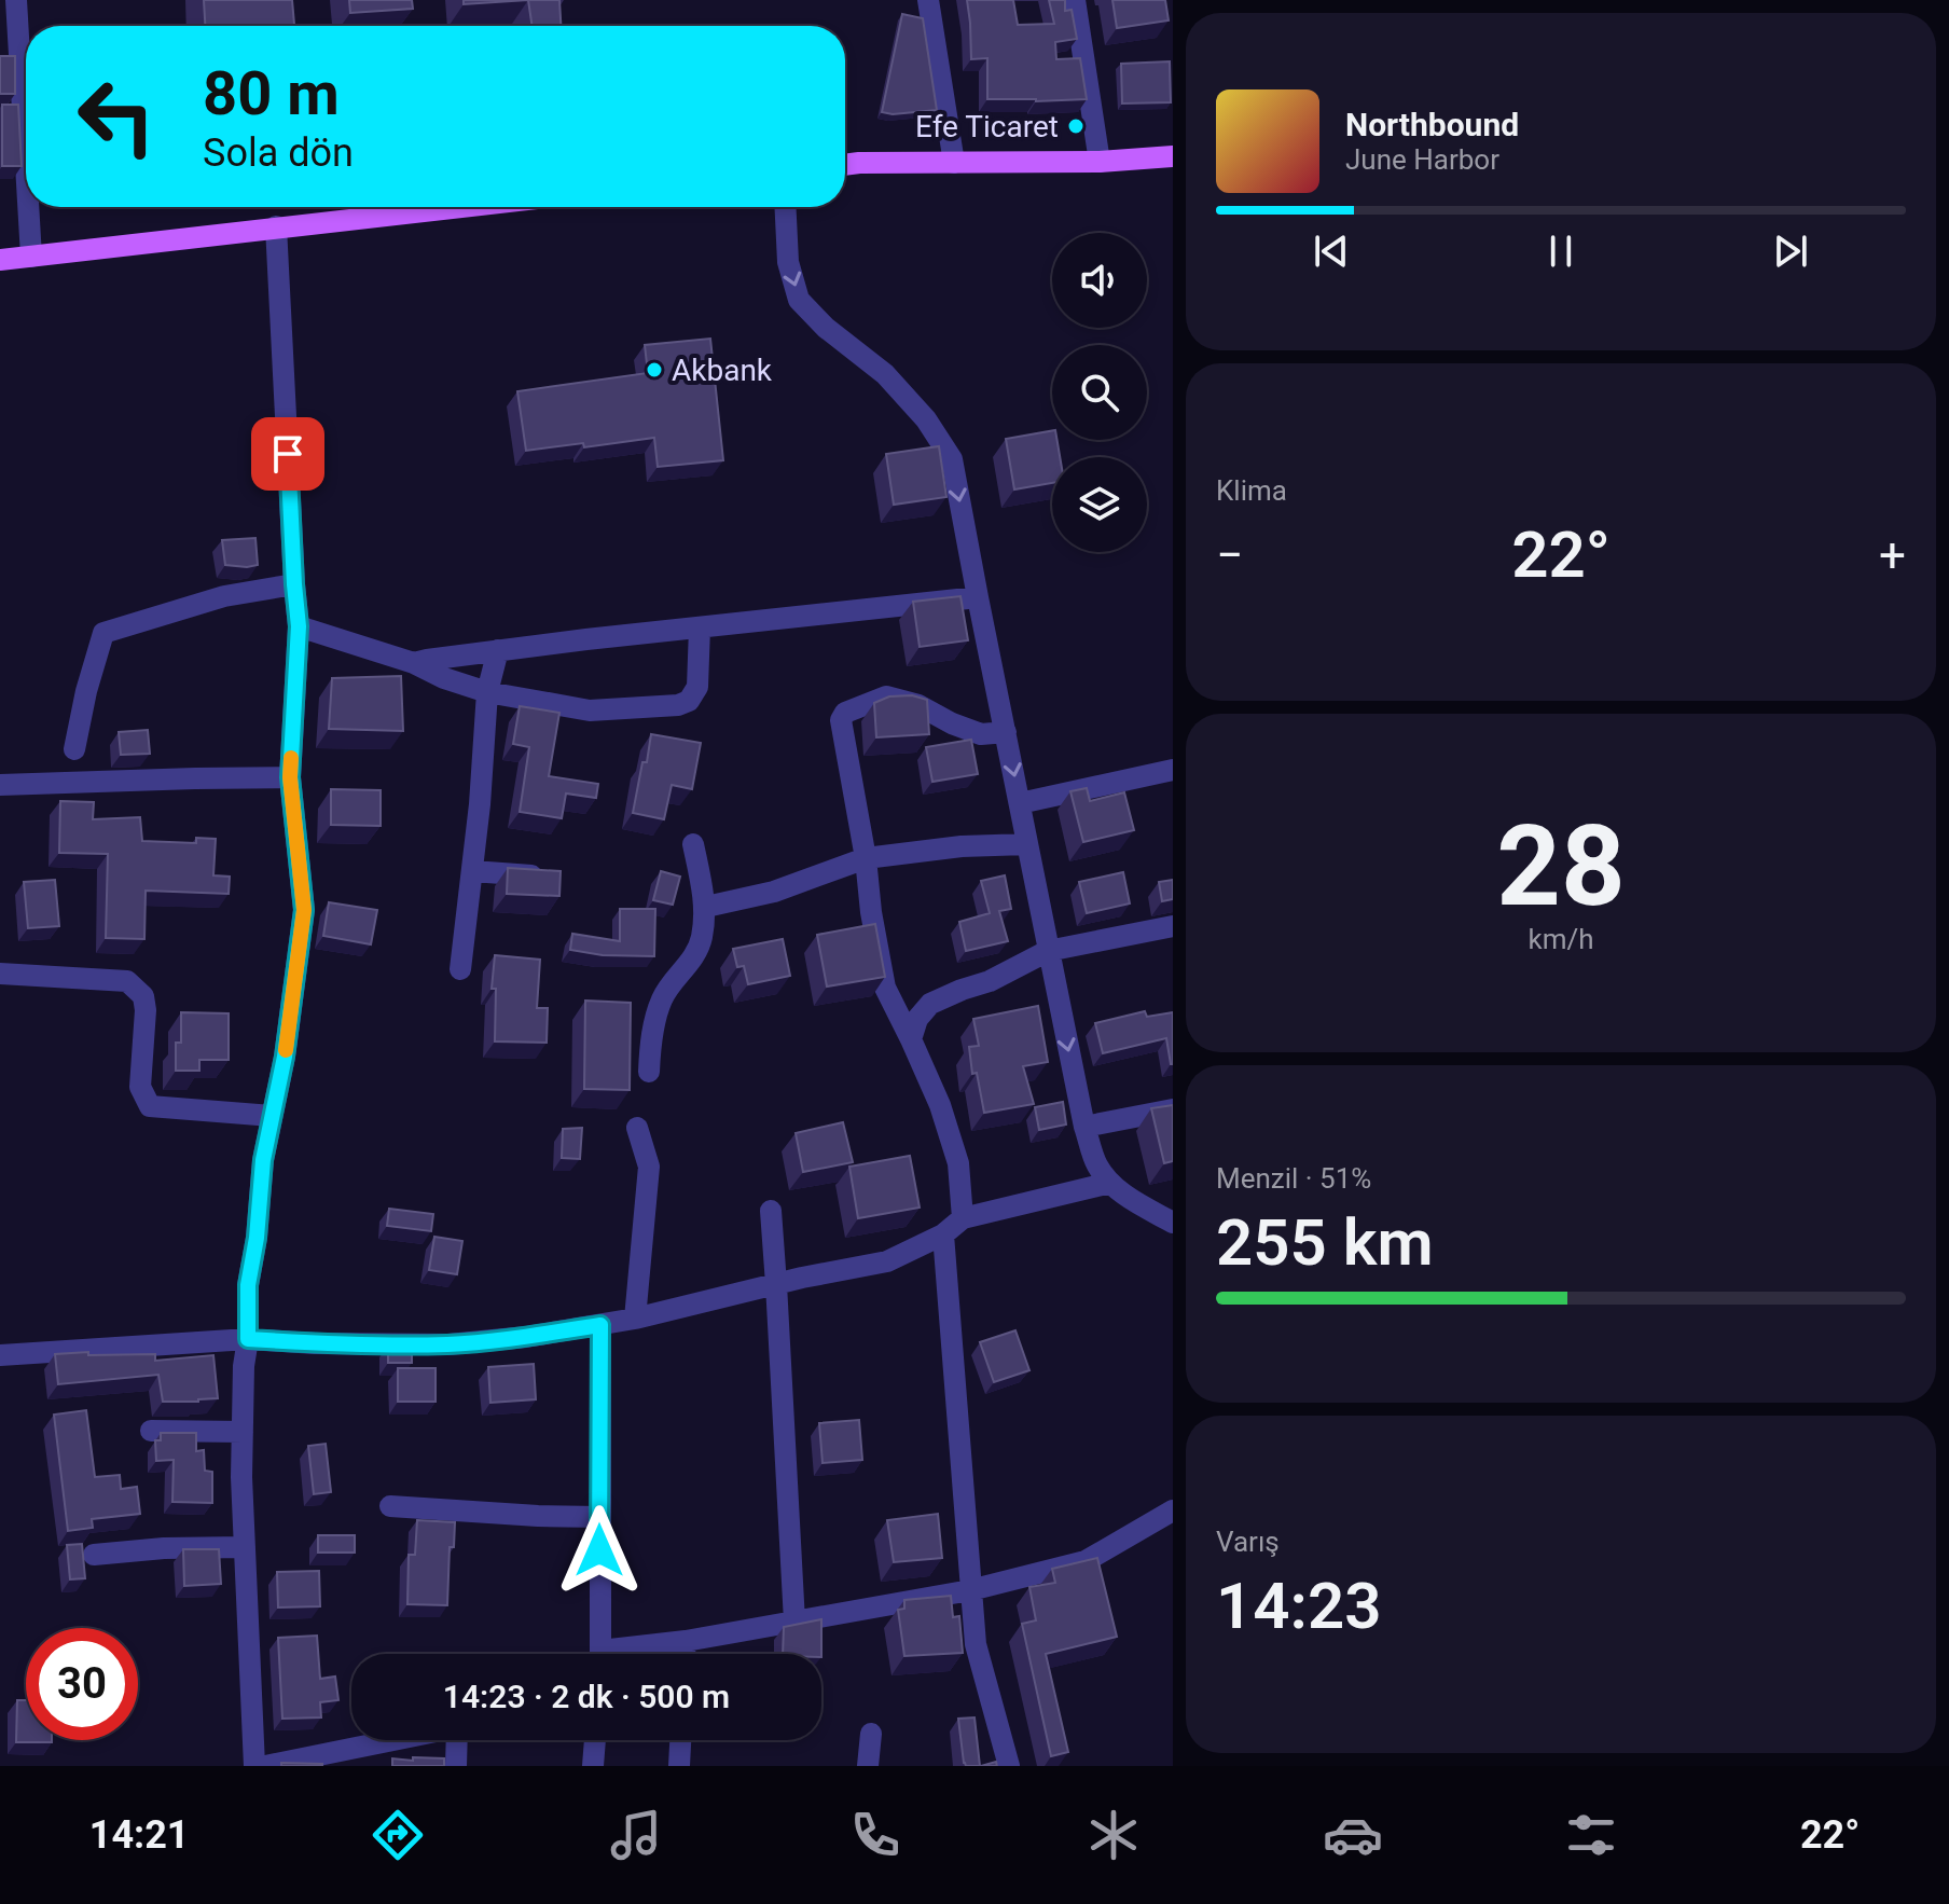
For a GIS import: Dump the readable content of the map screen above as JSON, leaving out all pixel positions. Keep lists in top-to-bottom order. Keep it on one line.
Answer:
{"places":["Efe Ticaret","Akbank"],"page":{"turn":["80 m","Sola dön"],"song":["Northbound","June Harbor"],"tile":["Klima",["28","km/h"],["Menzil · 51%","255 km"],["Varış","14:23"]],"heat":["−","22°","+"],"limit":"30","trip":"14:23 · 2 dk · 500 m","tabs":["14:21","22°"]}}
